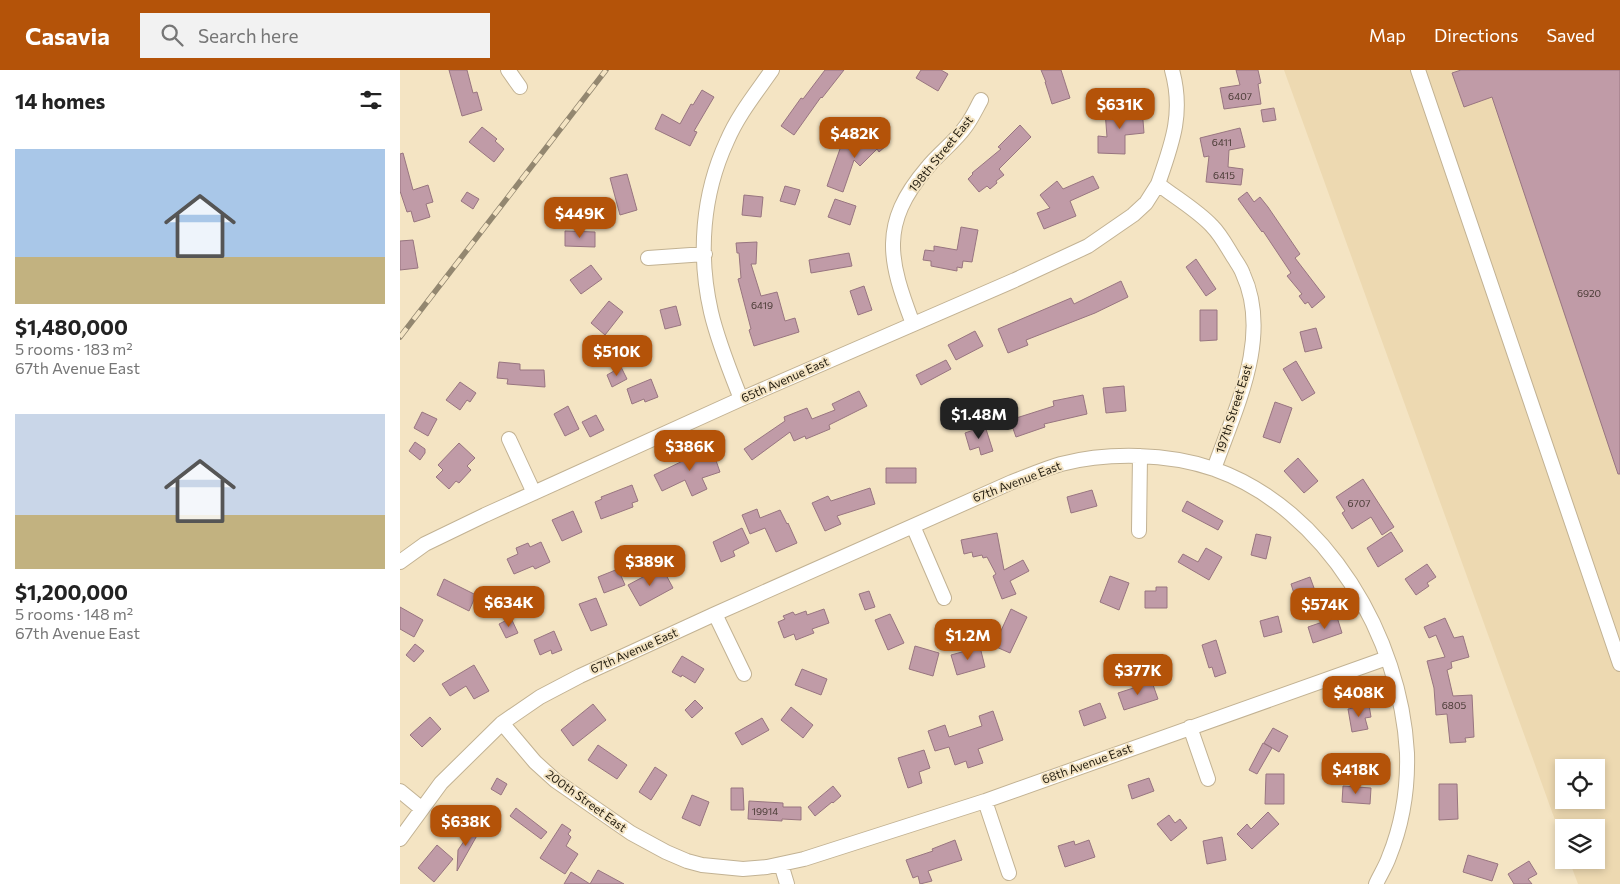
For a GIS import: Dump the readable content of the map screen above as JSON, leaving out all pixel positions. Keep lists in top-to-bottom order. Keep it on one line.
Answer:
{"streets":{"street":["198th Street East","65th Avenue East","197th Street East","67th Avenue East","68th Avenue East","200th Street East"]},"crossings":[["198th Street East","65th Avenue East"],["65th Avenue East","197th Street East"],["197th Street East","67th Avenue East"],["197th Street East","68th Avenue East"],["67th Avenue East","200th Street East"],["68th Avenue East","200th Street East"]],"house_numbers":["6407","6411","6415","6920","6419","6707","6805","19914"],"page":{"header":"Casavia","search":"Search here","nav":["Map","Directions","Saved"],"heading":"14 homes","price":["$631K","$482K","$449K","$510K","$1.48M","$386K","$389K","$634K","$574K","$1.2M","$377K","$408K","$418K","$638K"],"list":[{"name":"$1,480,000","note":"5 rooms · 183 m² · 67th Avenue East"},{"name":"$1,200,000","note":"5 rooms · 148 m² · 67th Avenue East"}]}}
